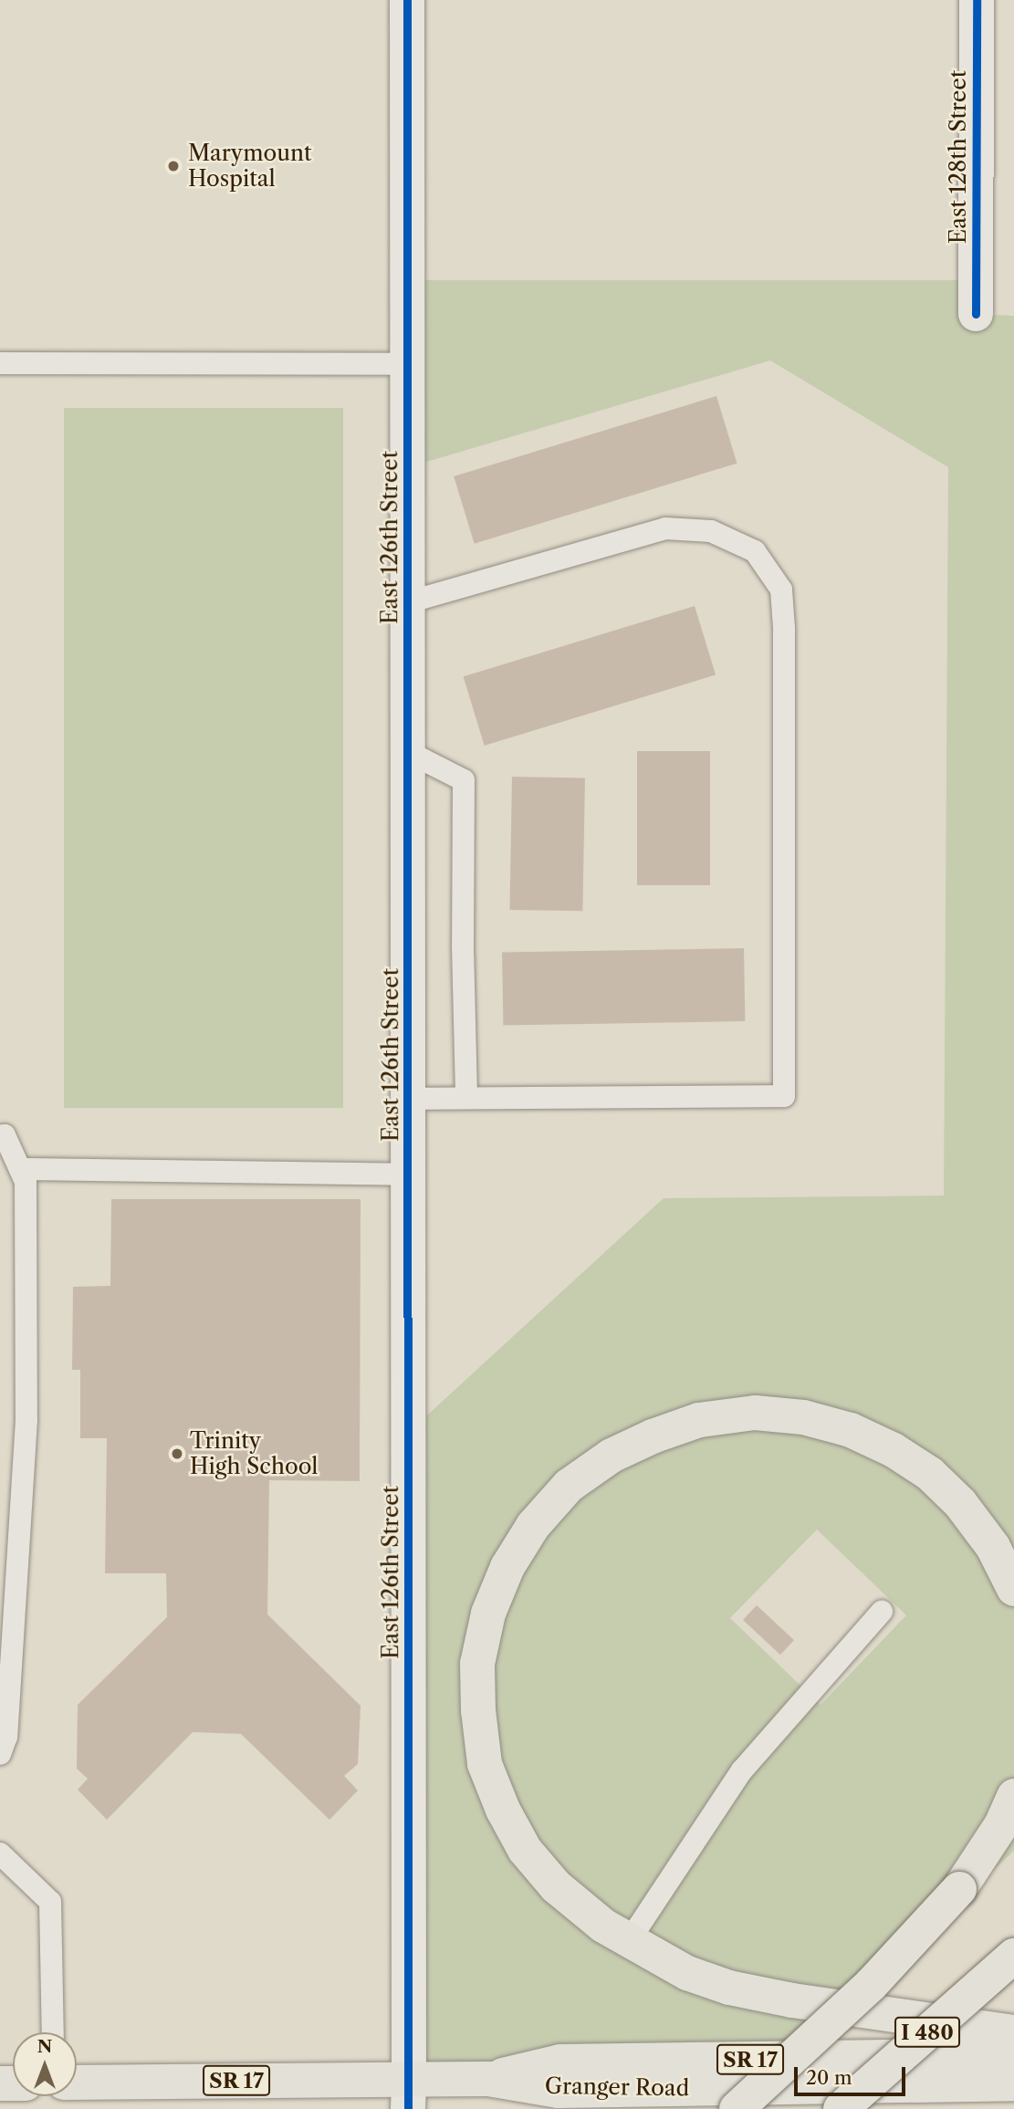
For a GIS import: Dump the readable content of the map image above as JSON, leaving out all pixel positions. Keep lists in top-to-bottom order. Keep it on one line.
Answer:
{"streets":{"main road":["I 480","SR 17","Granger Road"],"street":["East 128th Street","East 126th Street"]},"crossings":[["East 126th Street","Granger Road"]],"places":["Marymount Hospital","Trinity High School"],"scale_bar":"20 m","north":"top"}
